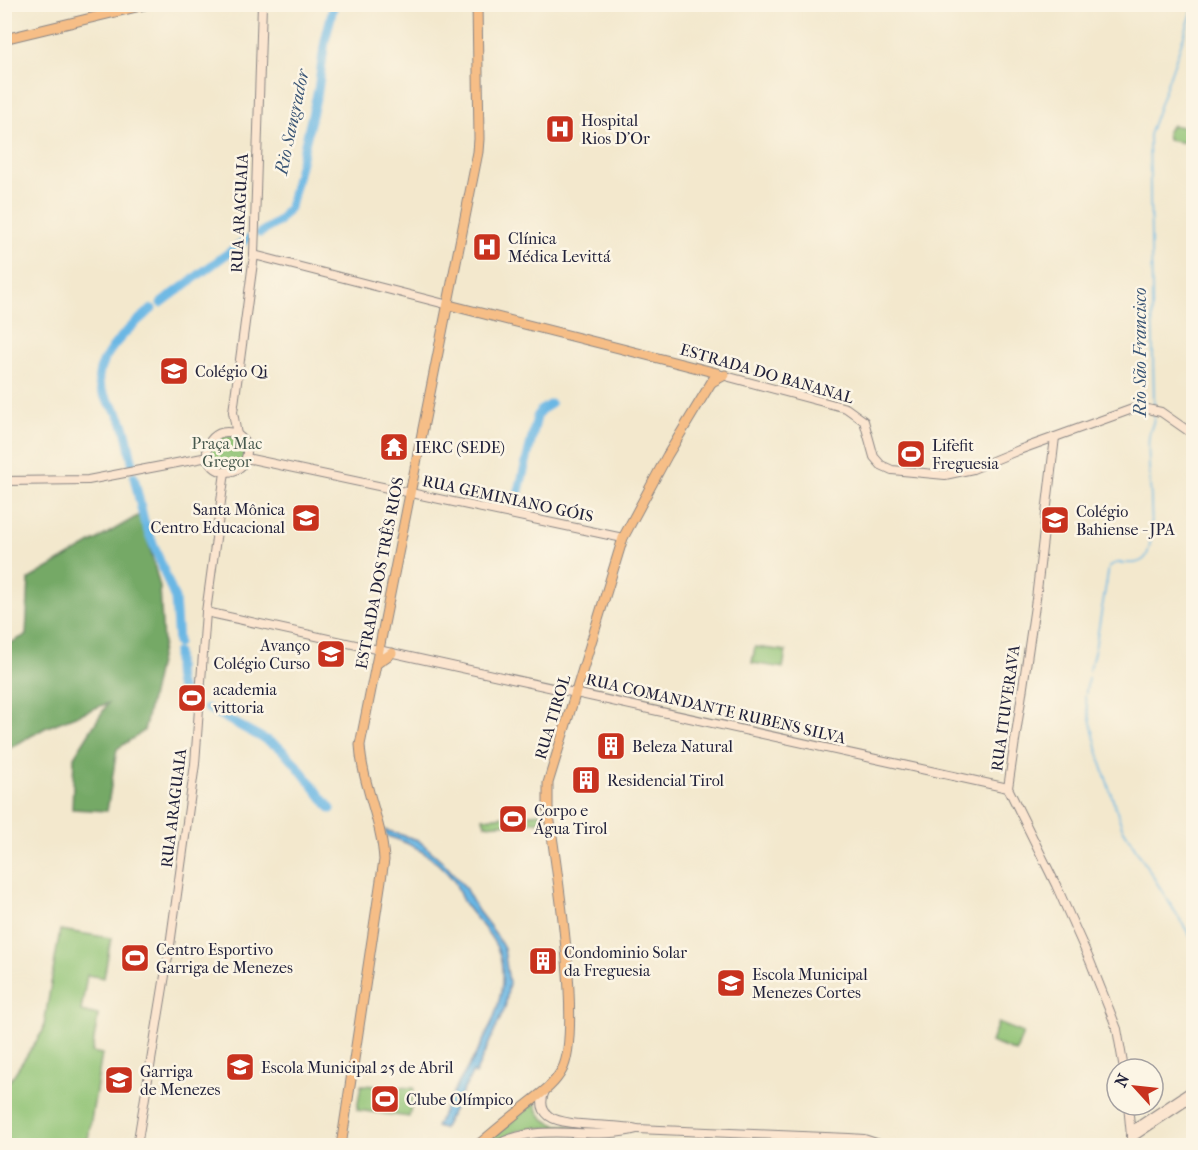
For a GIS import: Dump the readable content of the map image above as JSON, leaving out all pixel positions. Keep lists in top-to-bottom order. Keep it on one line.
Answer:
{"streets":{"main road":["ESTRADA DO BANANAL","ESTRADA DOS TRÊS RIOS","RUA TIROL"],"street":["RUA ARAGUAIA","RUA GEMINIANO GÓIS","RUA COMANDANTE RUBENS SILVA","RUA ITUVERAVA"]},"crossings":[["RUA ARAGUAIA","ESTRADA DO BANANAL"],["RUA ARAGUAIA","RUA GEMINIANO GÓIS"],["RUA ARAGUAIA","RUA COMANDANTE RUBENS SILVA"],["ESTRADA DO BANANAL","ESTRADA DOS TRÊS RIOS"],["ESTRADA DO BANANAL","RUA ITUVERAVA"],["ESTRADA DO BANANAL","RUA TIROL"],["RUA GEMINIANO GÓIS","ESTRADA DOS TRÊS RIOS"],["RUA GEMINIANO GÓIS","RUA TIROL"],["ESTRADA DOS TRÊS RIOS","RUA COMANDANTE RUBENS SILVA"],["RUA COMANDANTE RUBENS SILVA","RUA ITUVERAVA"],["RUA COMANDANTE RUBENS SILVA","RUA TIROL"]],"water":["Rio Sangrador","Rio São Francisco"],"parks":["Praça Mac Gregor"],"places":{"hospital":["Hospital Rios D'Or","Clínica Médica Levittá"],"school or university":["Colégio Qi","Santa Mônica Centro Educacional","Colégio Bahiense - JPA","Avanço Colégio Curso","Escola Municipal Menezes Cortes","Escola Municipal 25 de Abril","Garriga de Menezes"],"temple":["IERC (SEDE)"],"sports":["Lifefit Freguesia","academia vittoria","Corpo e Água Tirol","Centro Esportivo Garriga de Menezes","Clube Olímpico"],"building":["Beleza Natural","Residencial Tirol","Condominio Solar da Freguesia"]},"north":"top left"}
